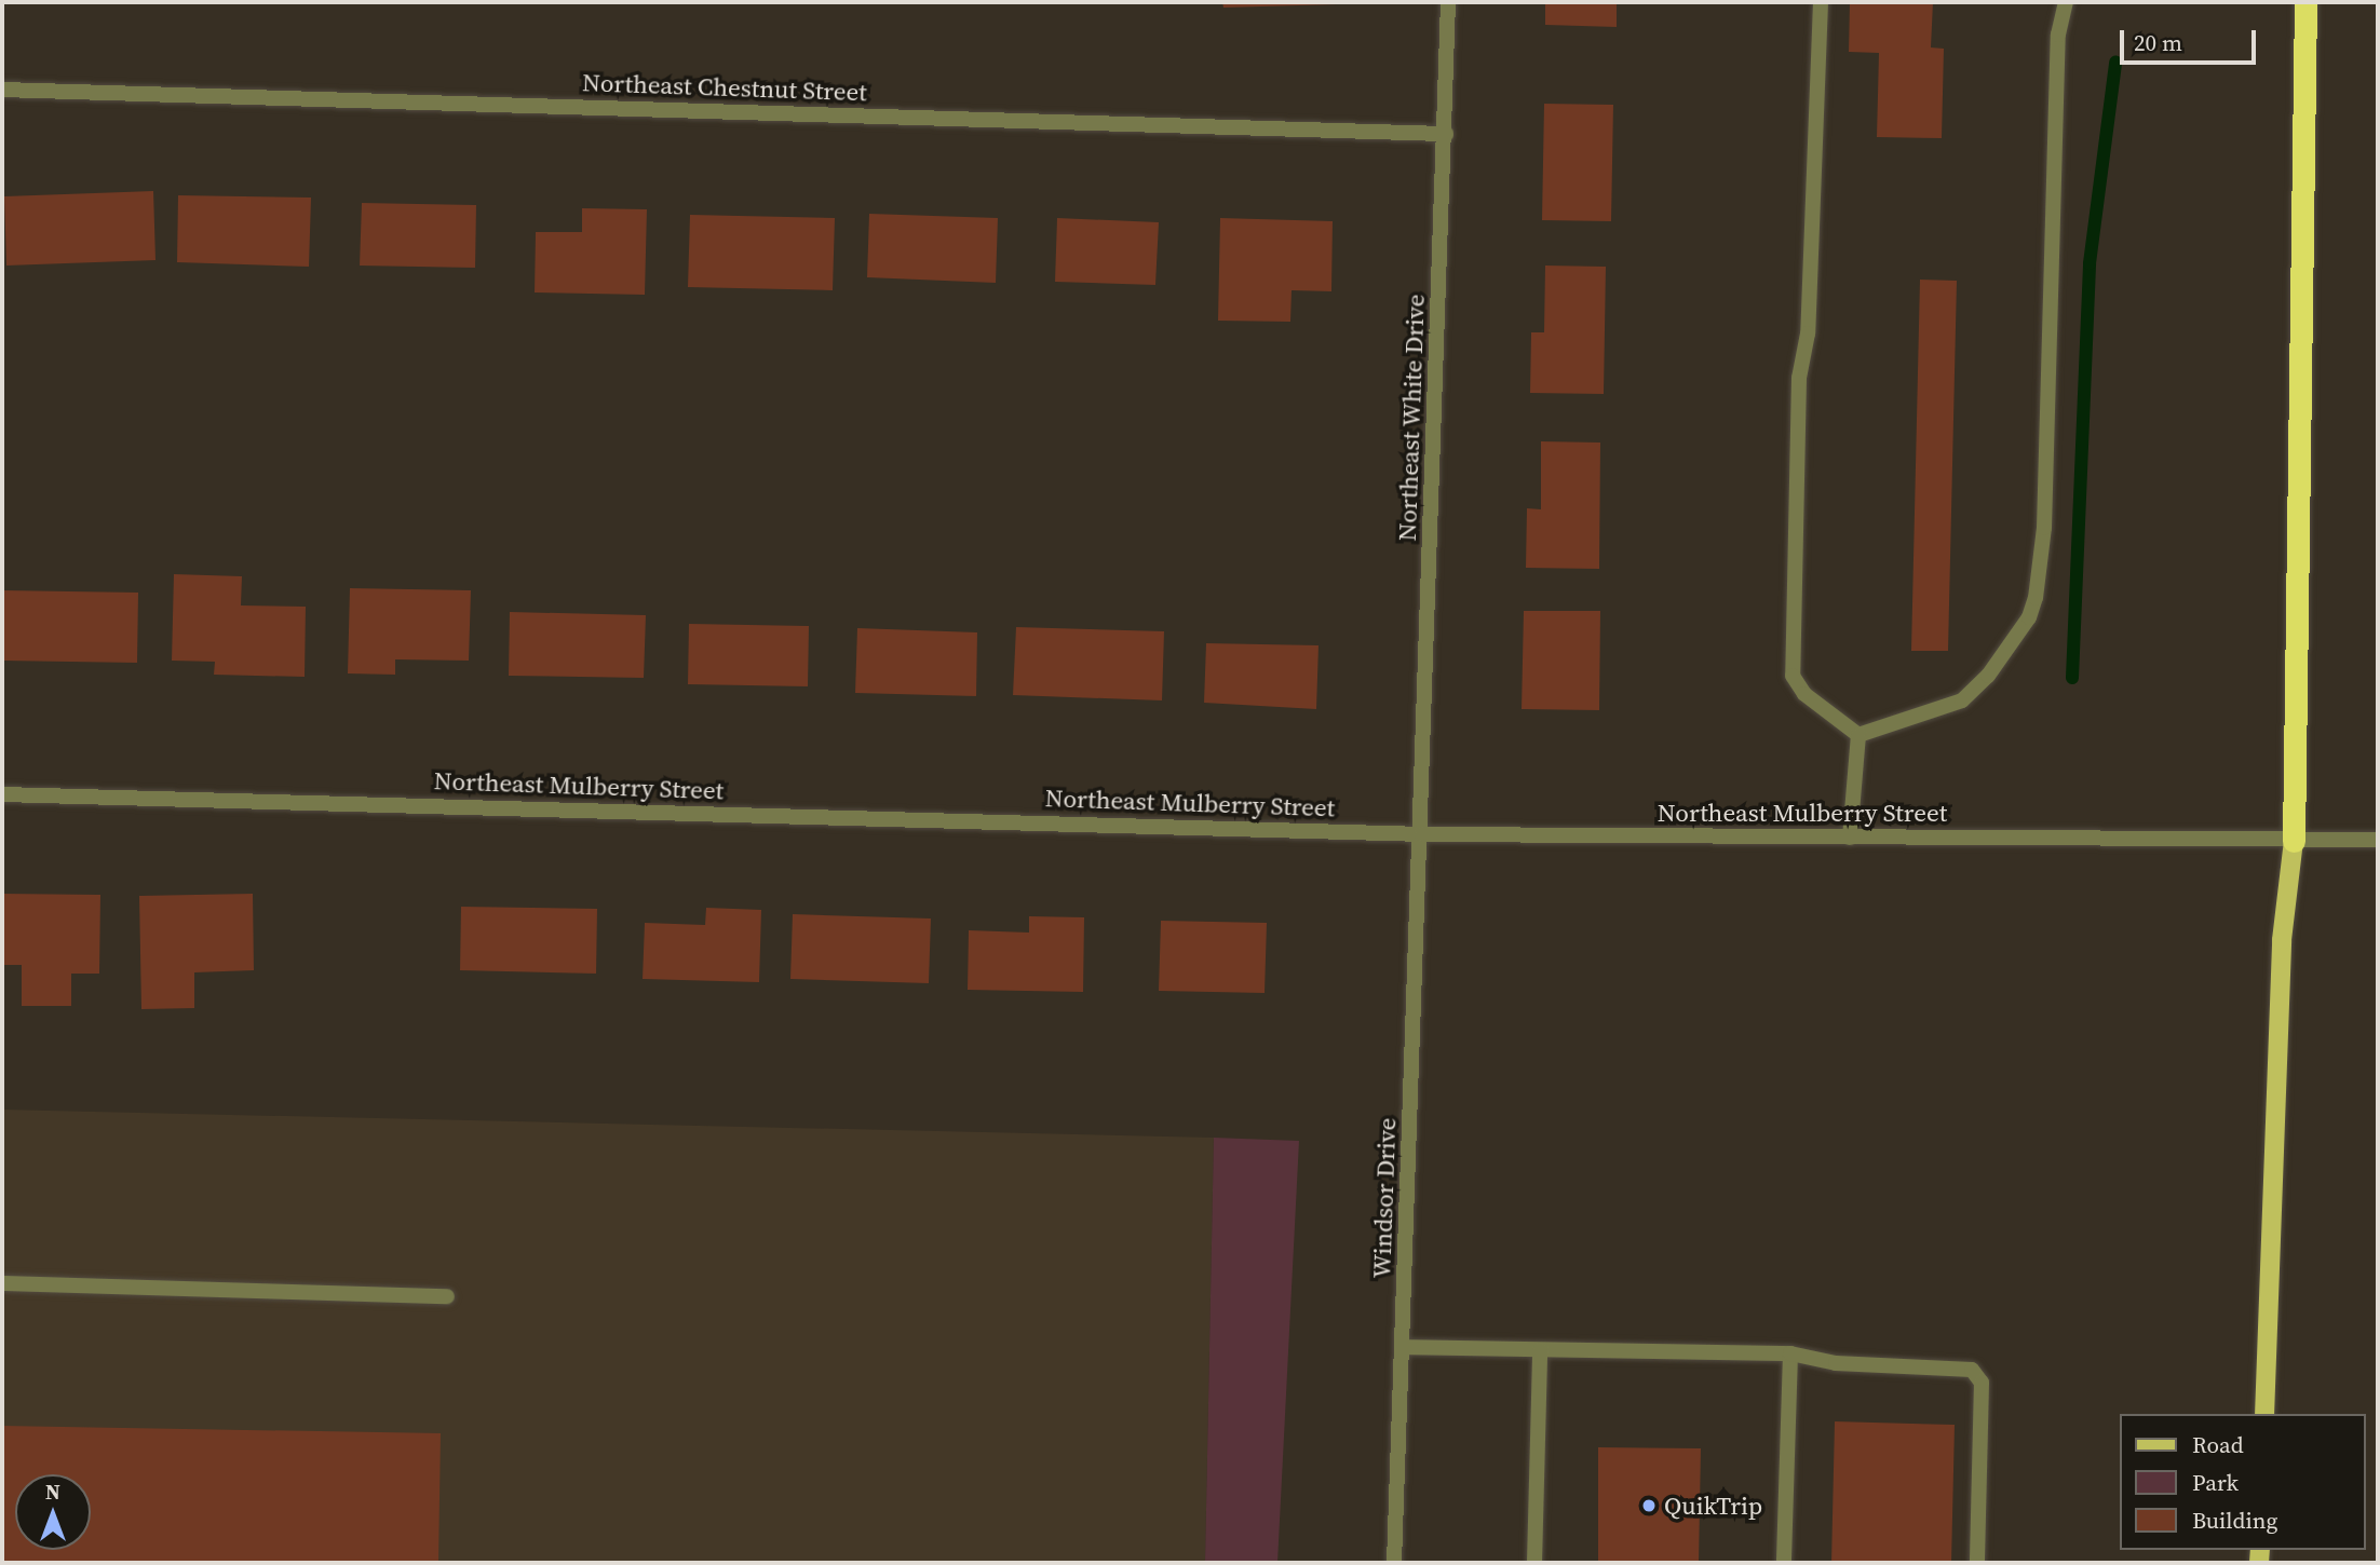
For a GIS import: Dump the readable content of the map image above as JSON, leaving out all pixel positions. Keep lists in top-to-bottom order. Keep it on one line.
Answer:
{"streets":{"street":["Northeast Chestnut Street","Northeast White Drive","Northeast Mulberry Street","Windsor Drive"]},"crossings":[["Northeast Chestnut Street","Northeast White Drive"],["Northeast White Drive","Northeast Mulberry Street"],["Northeast White Drive","Windsor Drive"],["Northeast Mulberry Street","Windsor Drive"]],"places":["QuikTrip"],"legend":["Road","Park","Building"],"scale_bar":"20 m","north":"top"}
